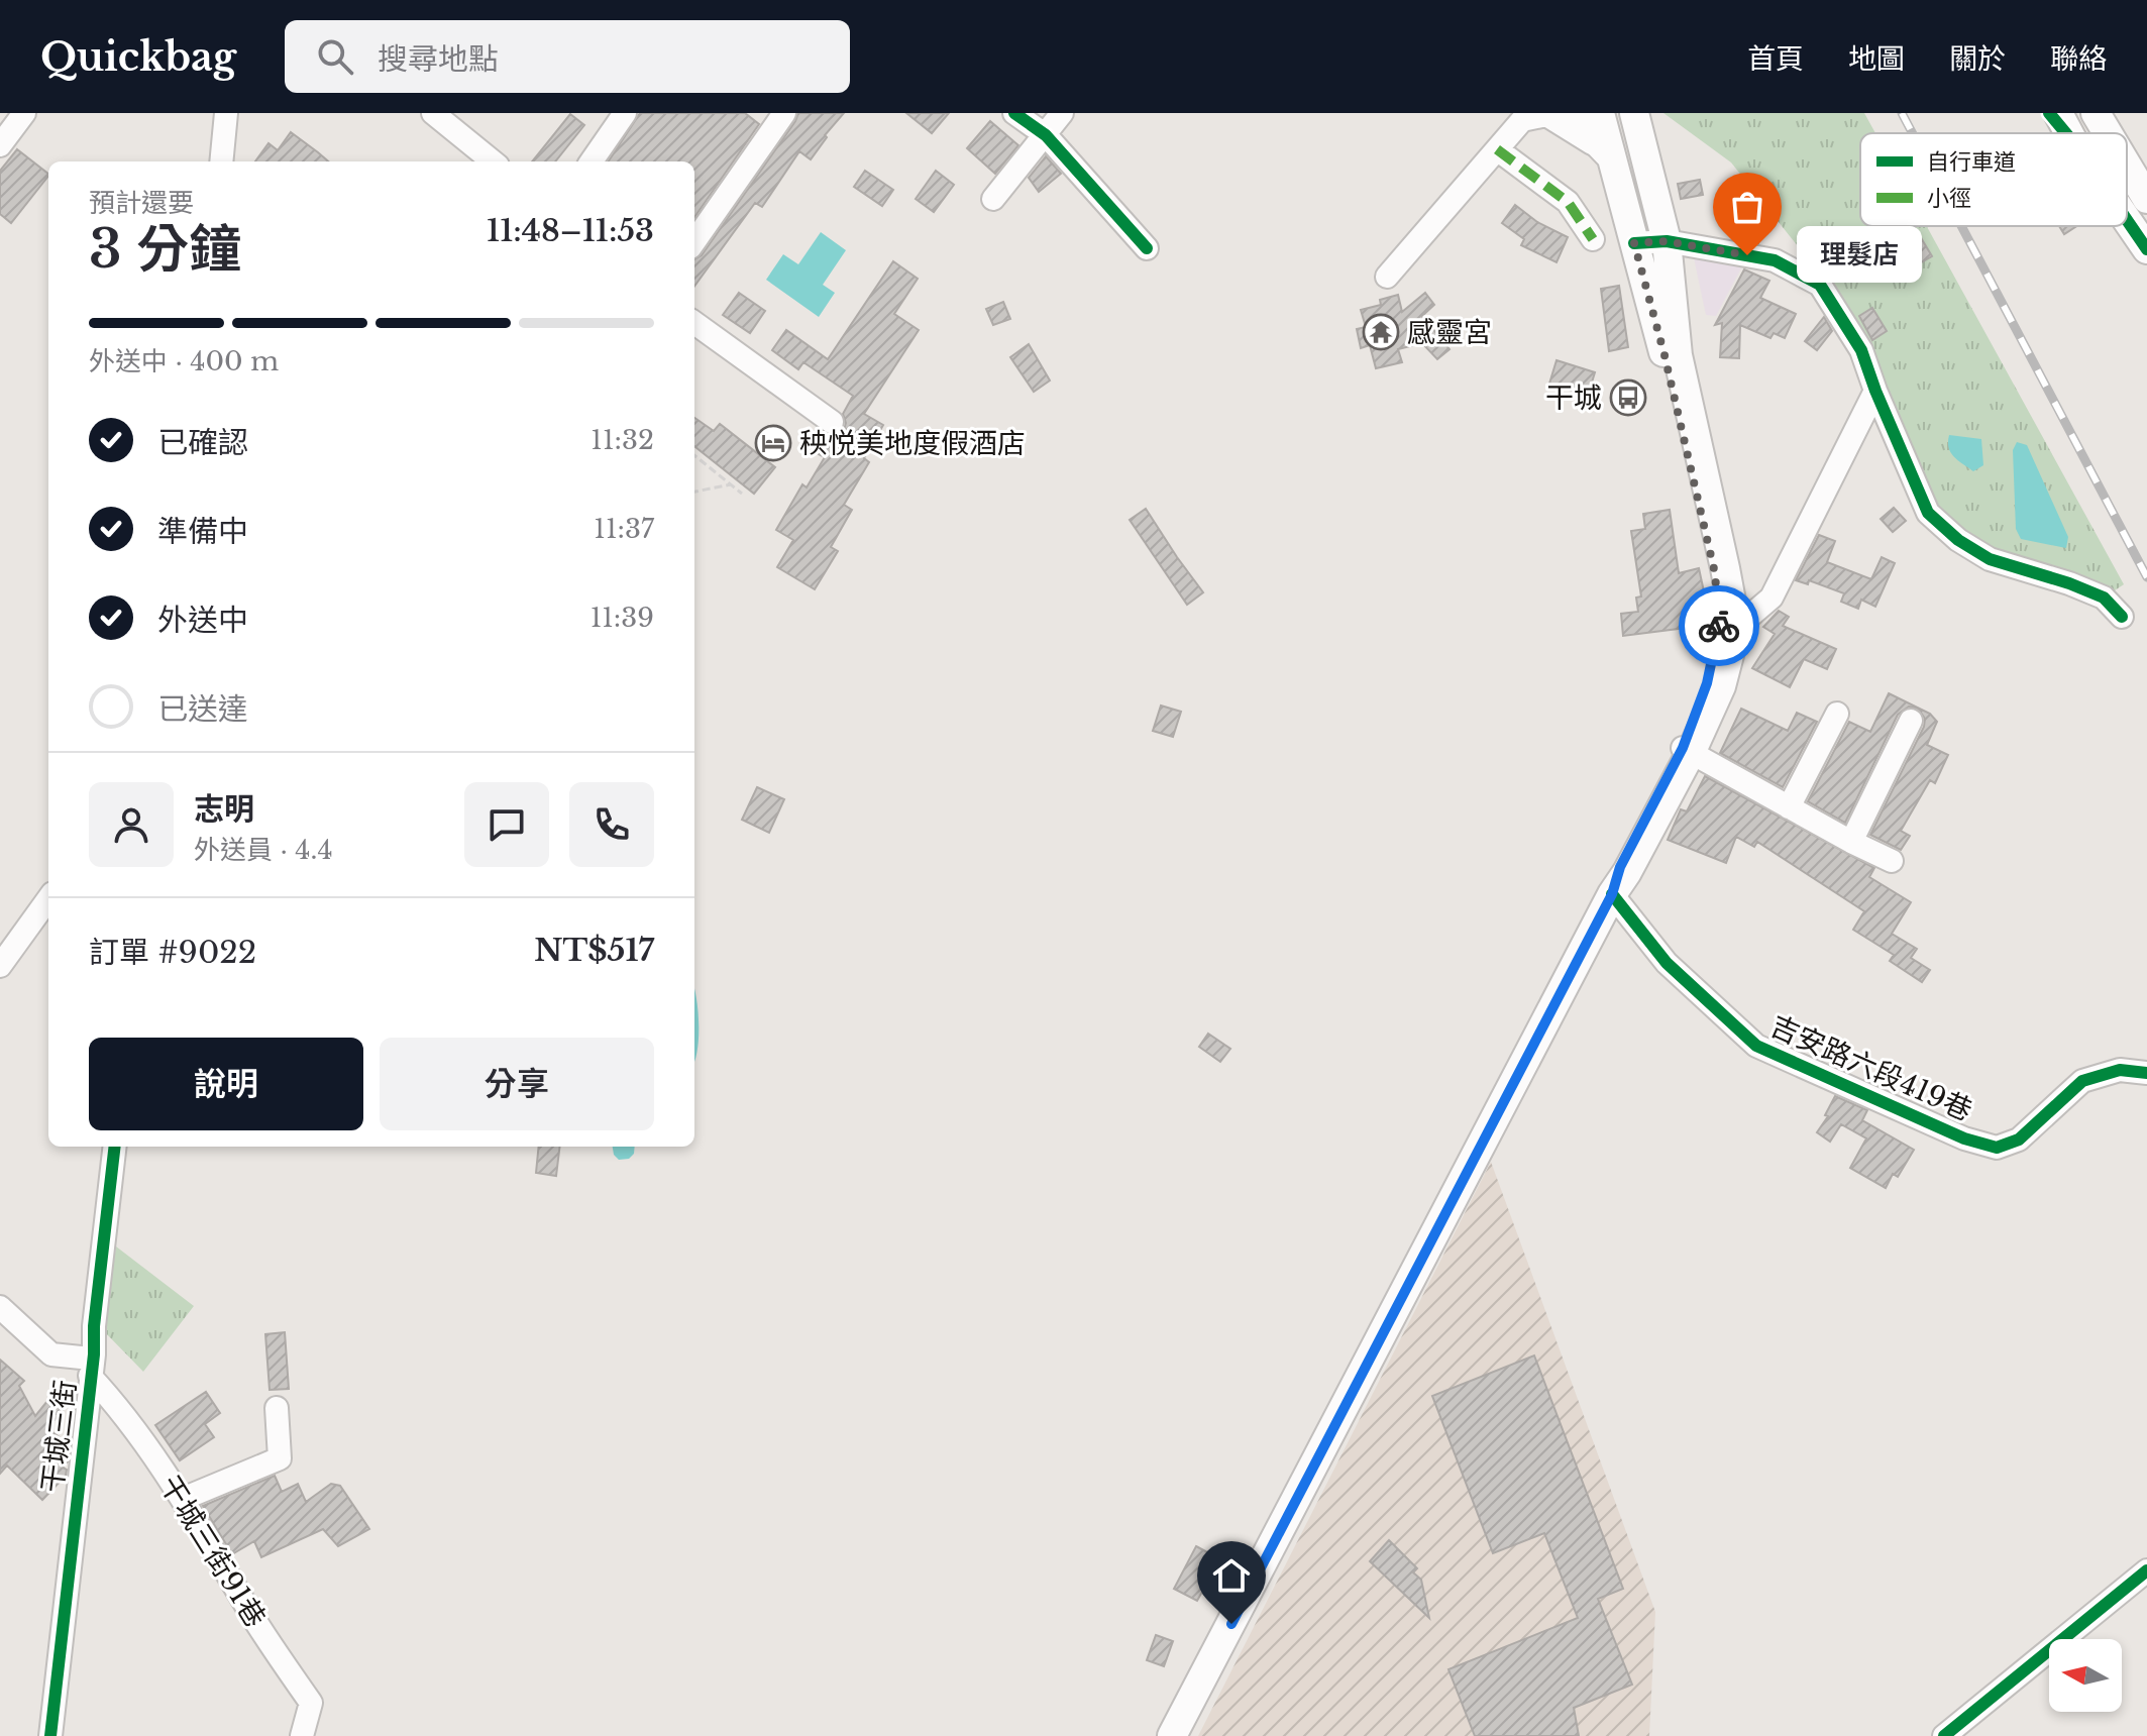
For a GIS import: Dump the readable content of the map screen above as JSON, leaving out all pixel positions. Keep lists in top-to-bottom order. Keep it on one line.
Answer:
{"streets":{"street":["吉安路六段419巷","干城三街","干城三街91巷"]},"crossings":[["干城三街","干城三街91巷"]],"places":{"other":["理髮店"],"temple":["感靈宮"],"bus stop":["干城"],"hotel":["秧悦美地度假酒店"]},"legend":["自行車道","小徑"],"north":"left","page":{"header":"Quickbag","search":"搜尋地點","nav":["首頁","地圖","關於","聯絡"],"heading":["3 分鐘","預計還要","11:48–11:53"],"panel":["志明","外送員 · 4.4","訂單 #9022","NT$517"],"bubble":"理髮店","bar":"外送中 · 400 m","list":[["已確認","11:32"],["準備中","11:37"],["外送中","11:39"],"已送達"],"buttons":["說明","分享"]}}
